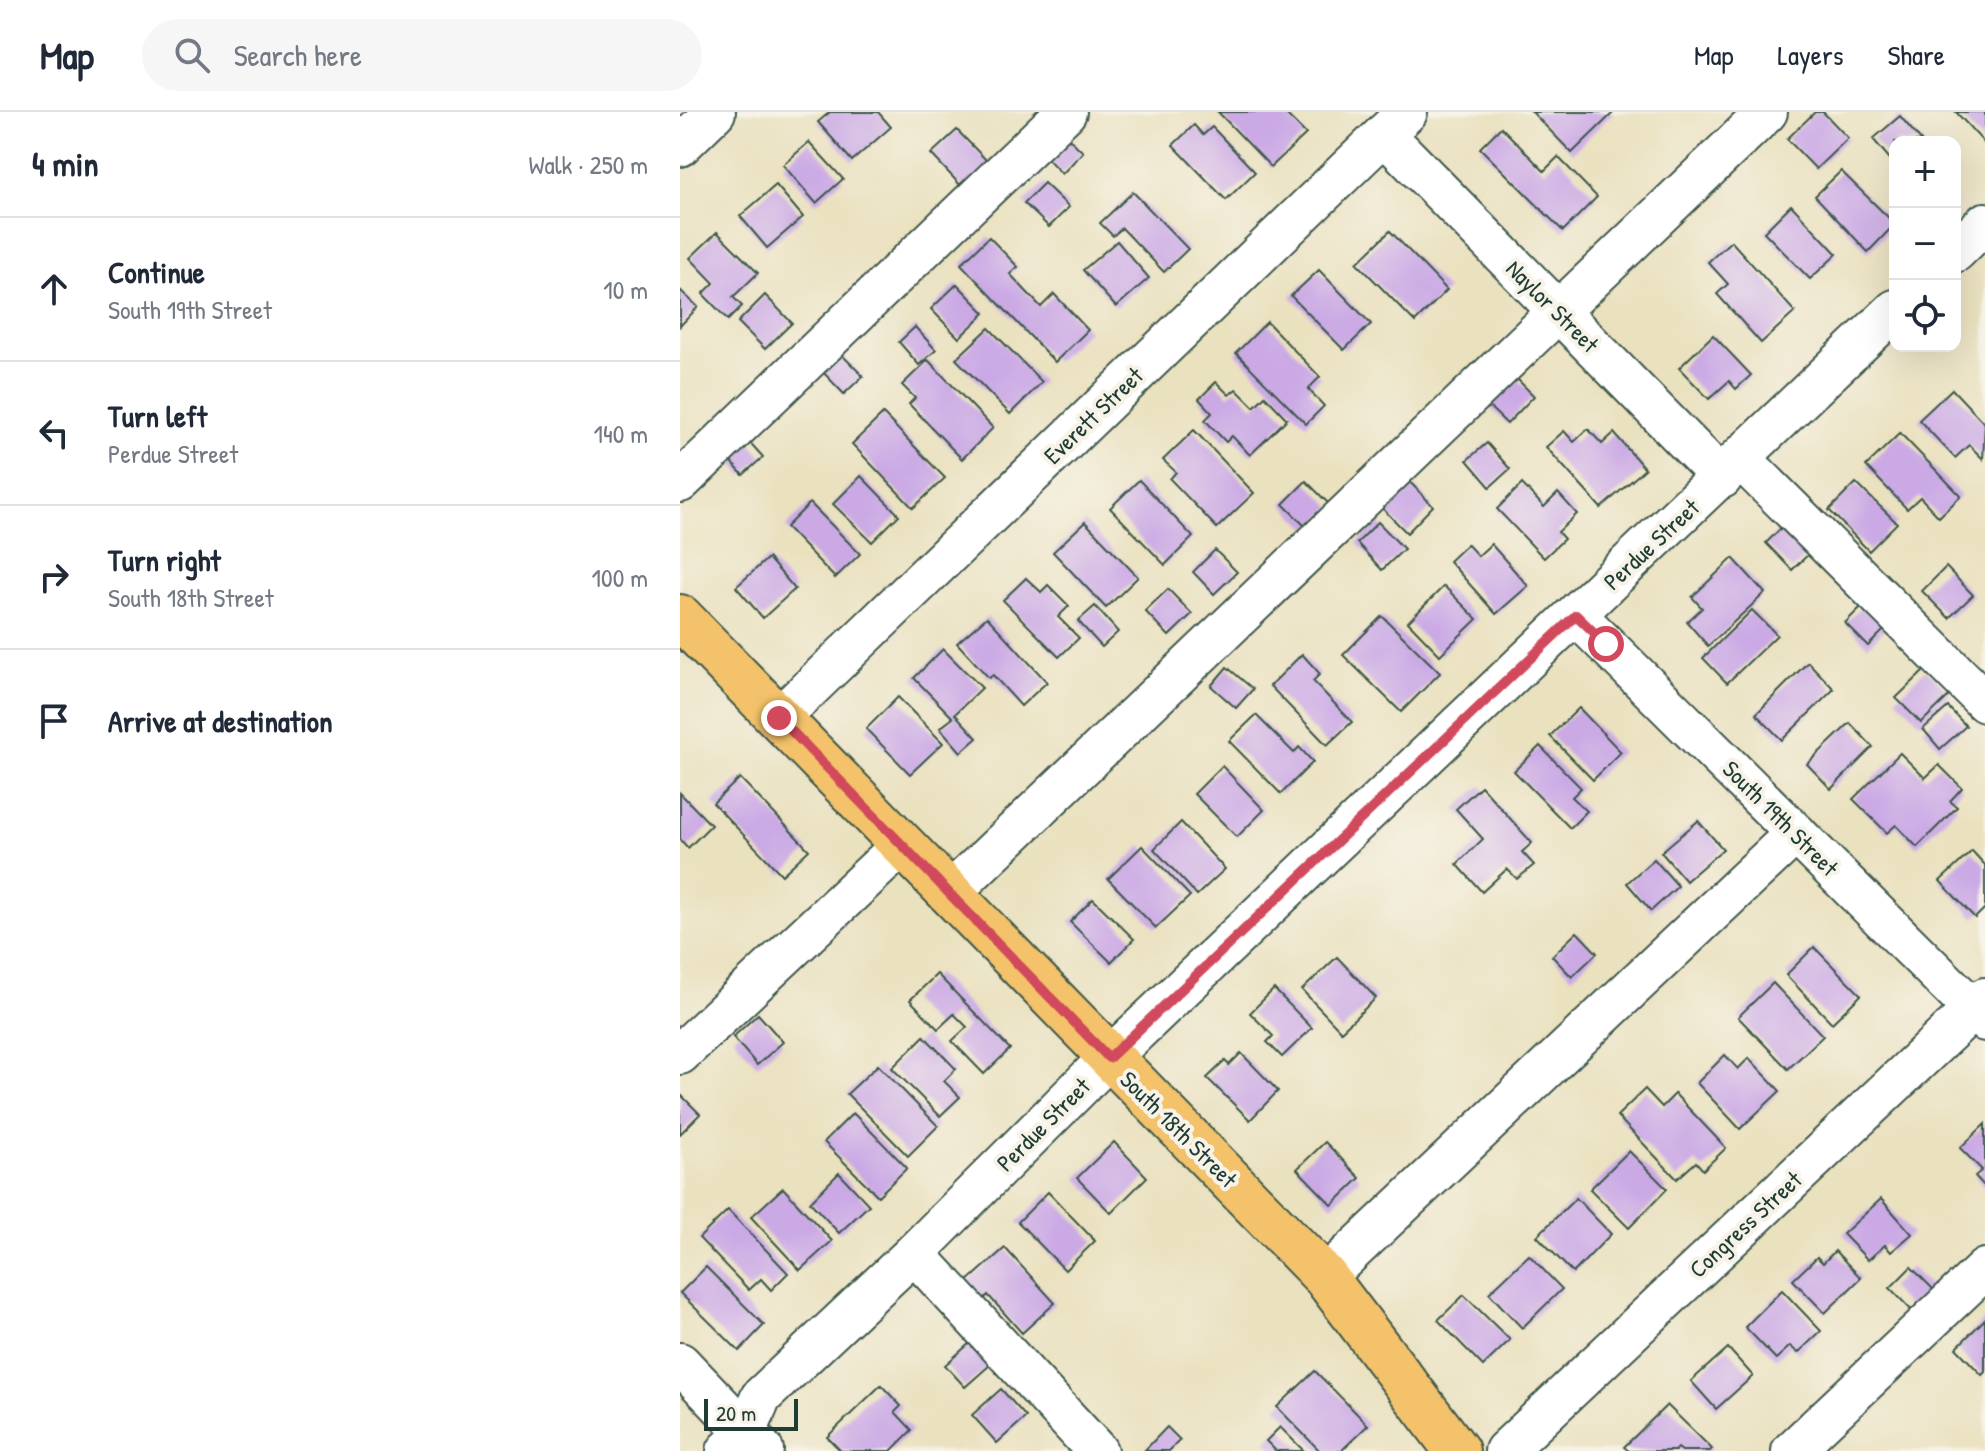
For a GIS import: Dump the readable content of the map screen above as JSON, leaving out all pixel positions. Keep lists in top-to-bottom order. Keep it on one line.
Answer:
{"streets":{"main road":["South 18th Street"],"street":["Naylor Street","Everett Street","Perdue Street","South 19th Street","Congress Street"]},"crossings":[["Naylor Street","Everett Street"],["Naylor Street","Perdue Street"],["Everett Street","South 18th Street"],["Perdue Street","South 19th Street"],["Perdue Street","South 18th Street"],["South 19th Street","Congress Street"]],"scale_bar":"20 m","page":{"header":"Map","search":"Search here","nav":["Map","Layers","Share"],"heading":["4 min","Walk · 250 m"],"map_buttons":["+","−"],"list":[["Continue","South 19th Street","10 m"],["Turn left","Perdue Street","140 m"],["Turn right","South 18th Street","100 m"],"Arrive at destination"],"scale":"20 m"}}
